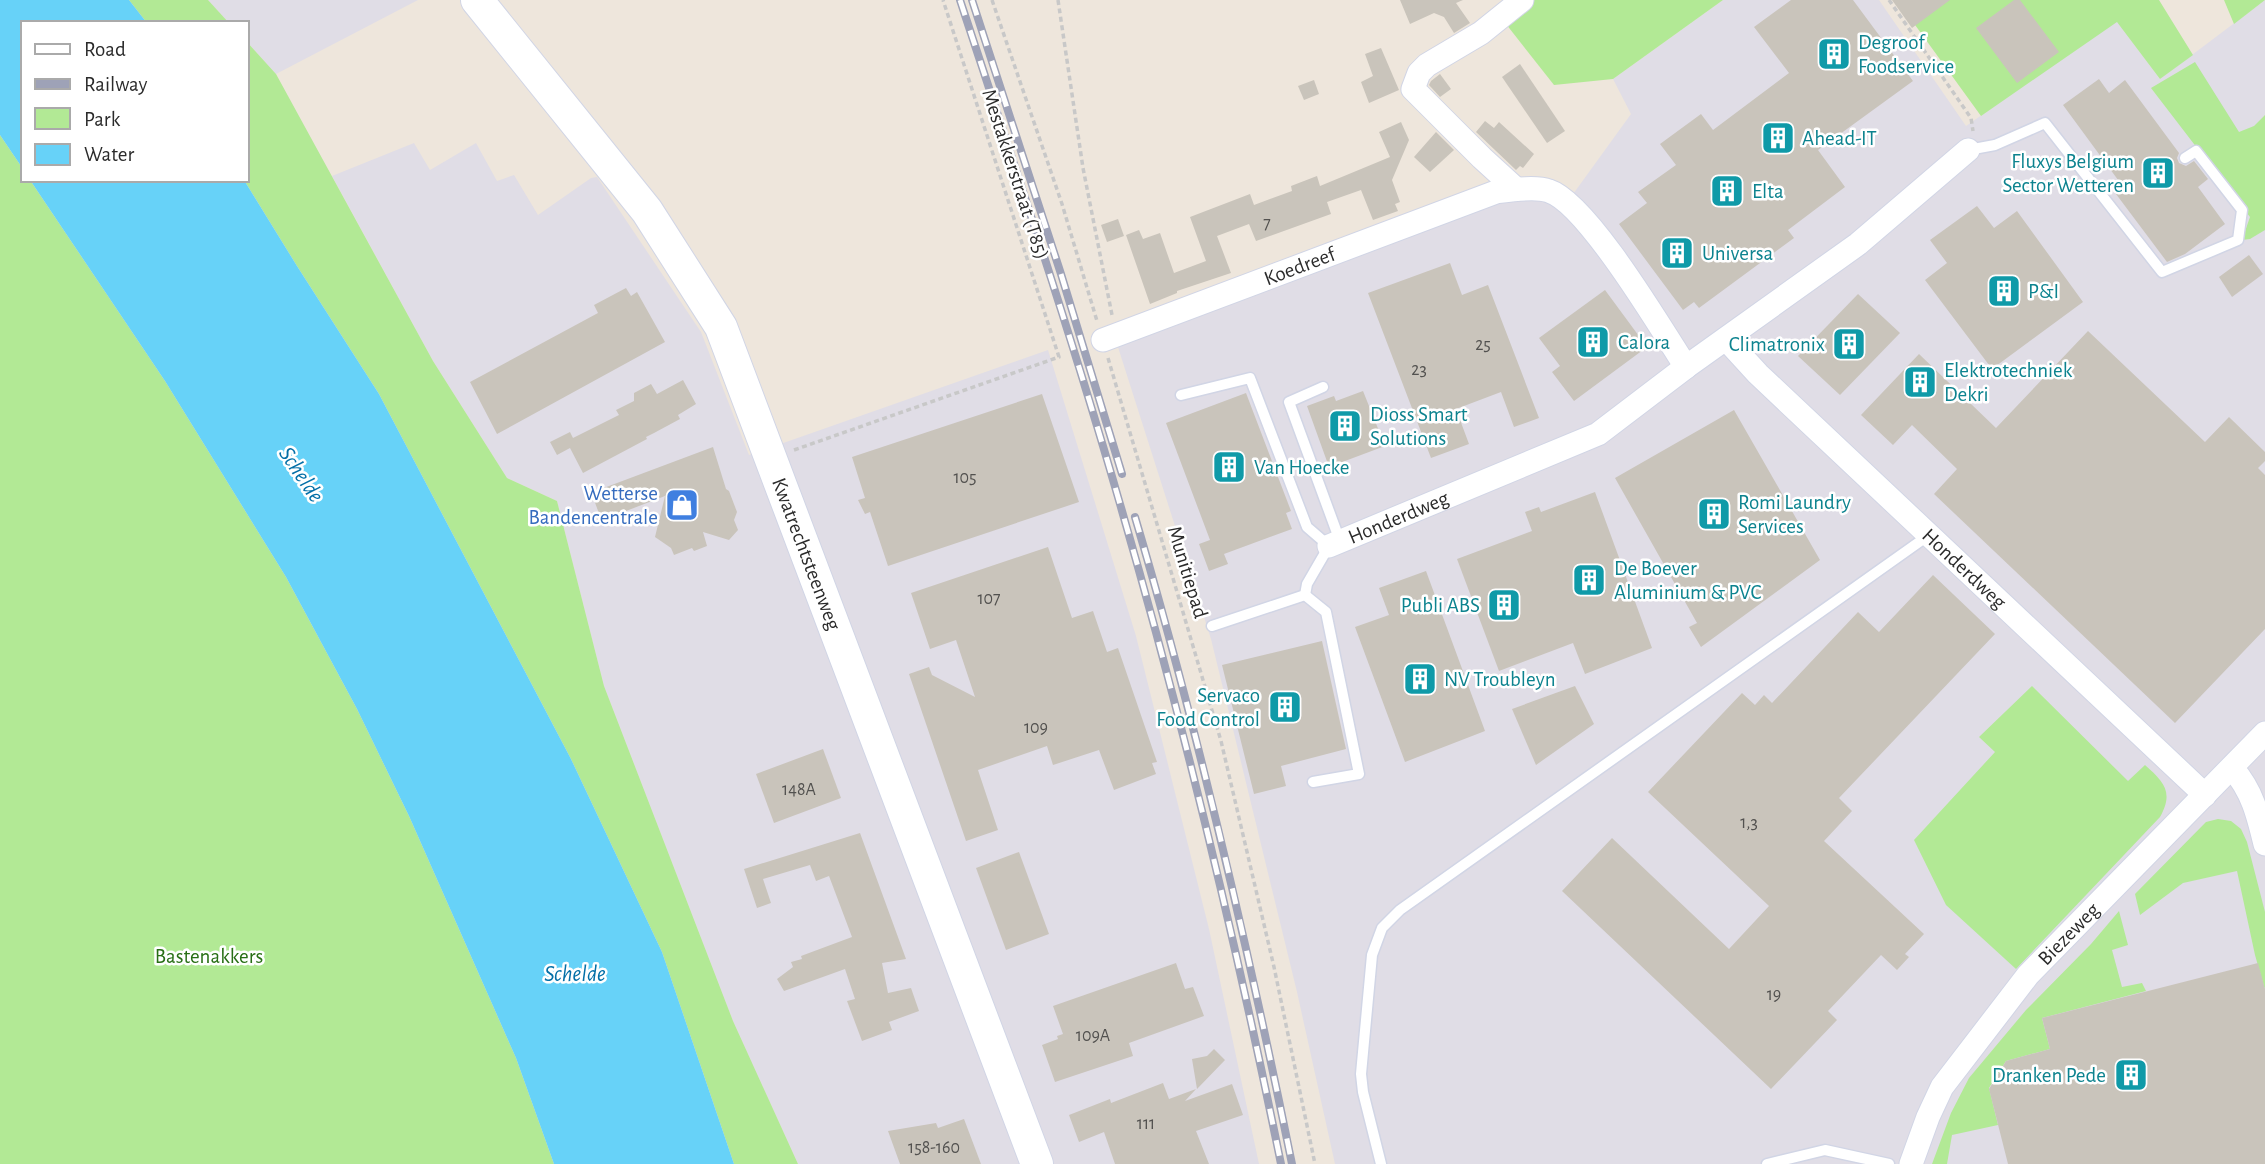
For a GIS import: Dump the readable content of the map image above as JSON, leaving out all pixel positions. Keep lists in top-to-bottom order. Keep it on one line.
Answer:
{"streets":{"street":["Koedreef","Honderdweg","Kwatrechtsteenweg","Biezeweg"],"path":["Mestakkerstraat (T85)","Munitiepad"]},"crossings":[["Mestakkerstraat (T85)","Kwatrechtsteenweg"],["Koedreef","Munitiepad"],["Honderdweg","Biezeweg"]],"water":["Schelde"],"parks":["Bastenakkers"],"places":{"building":["Degroof Foodservice","Ahead-IT","Fluxys Belgium Sector Wetteren","Elta","Universa","P&I","Calora","Climatronix","Elektrotechniek Dekri","Dioss Smart Solutions","Van Hoecke","Romi Laundry Services","De Boever Aluminium & PVC","Publi ABS","NV Troubleyn","Servaco Food Control","Dranken Pede"],"shop":["Wetterse Bandencentrale"]},"house_numbers":["7","25","23","105","107","109","148A","1,3","19","109A","111","158-160"],"legend":["Road","Railway","Park","Water"]}
